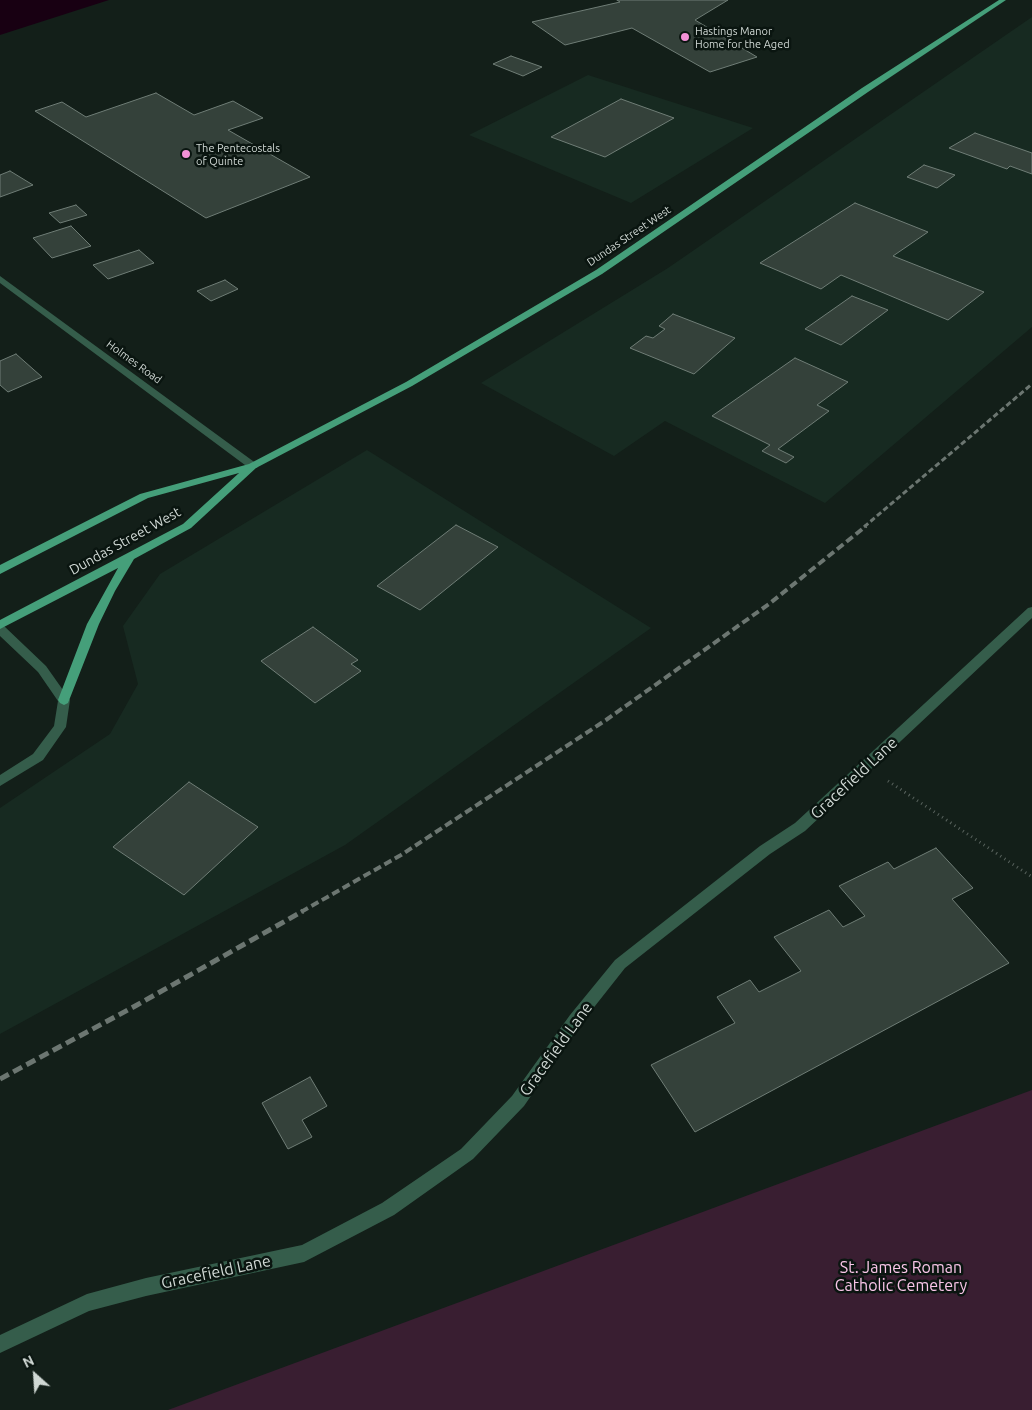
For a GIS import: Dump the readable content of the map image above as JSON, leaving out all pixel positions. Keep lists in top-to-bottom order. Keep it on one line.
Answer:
{"streets":{"main road":["Dundas Street West"],"street":["Holmes Road","Gracefield Lane"]},"crossings":[["Dundas Street West","Holmes Road"]],"parks":["St. James Roman Catholic Cemetery"],"places":["Hastings Manor Home for the Aged","The Pentecostals of Quinte"],"north":"top left"}
